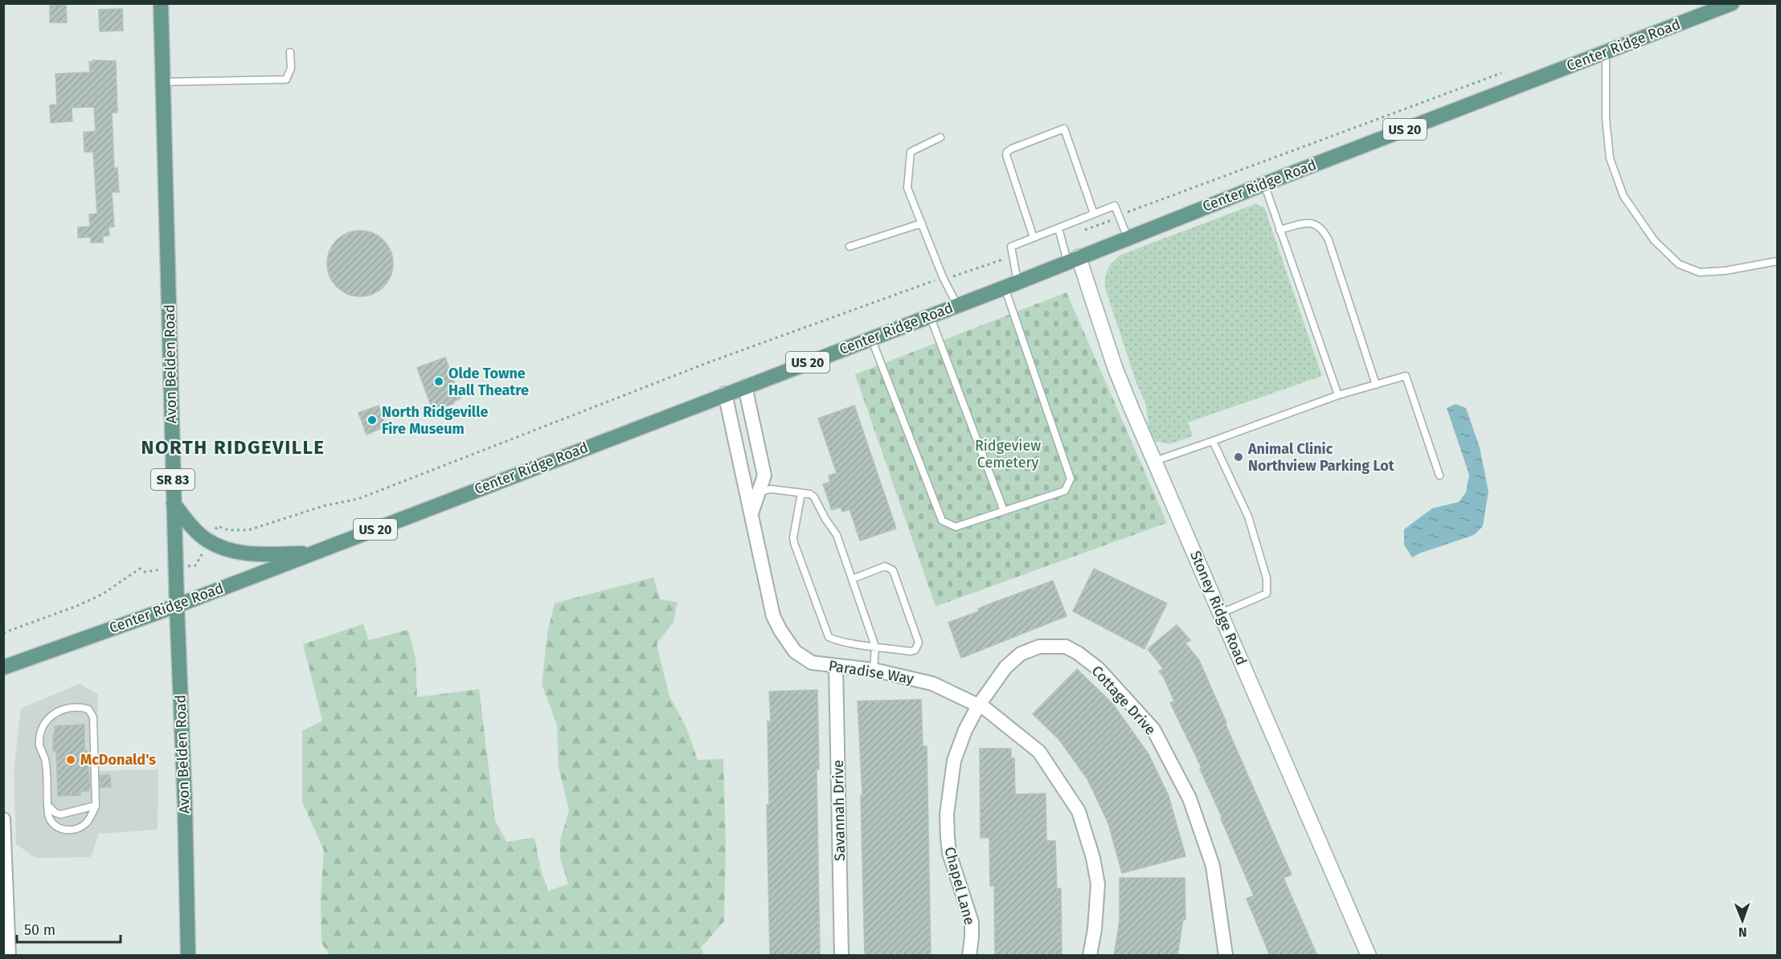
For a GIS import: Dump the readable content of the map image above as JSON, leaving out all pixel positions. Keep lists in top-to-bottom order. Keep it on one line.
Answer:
{"streets":{"main road":["Center Ridge Road","US 20","Avon Belden Road","SR 83"],"street":["Stoney Ridge Road","Paradise Way","Cottage Drive","Savannah Drive","Chapel Lane"]},"crossings":[["Center Ridge Road","Avon Belden Road"],["Center Ridge Road","Stoney Ridge Road"],["Center Ridge Road","Paradise Way"],["Paradise Way","Cottage Drive"],["Paradise Way","Savannah Drive"],["Paradise Way","Chapel Lane"],["Cottage Drive","Chapel Lane"]],"districts":["NORTH RIDGEVILLE"],"parks":["Ridgeview Cemetery"],"places":["Olde Towne Hall Theatre","North Ridgeville Fire Museum","Animal Clinic Northview Parking Lot","McDonald's"],"scale_bar":"50 m","north":"bottom"}
